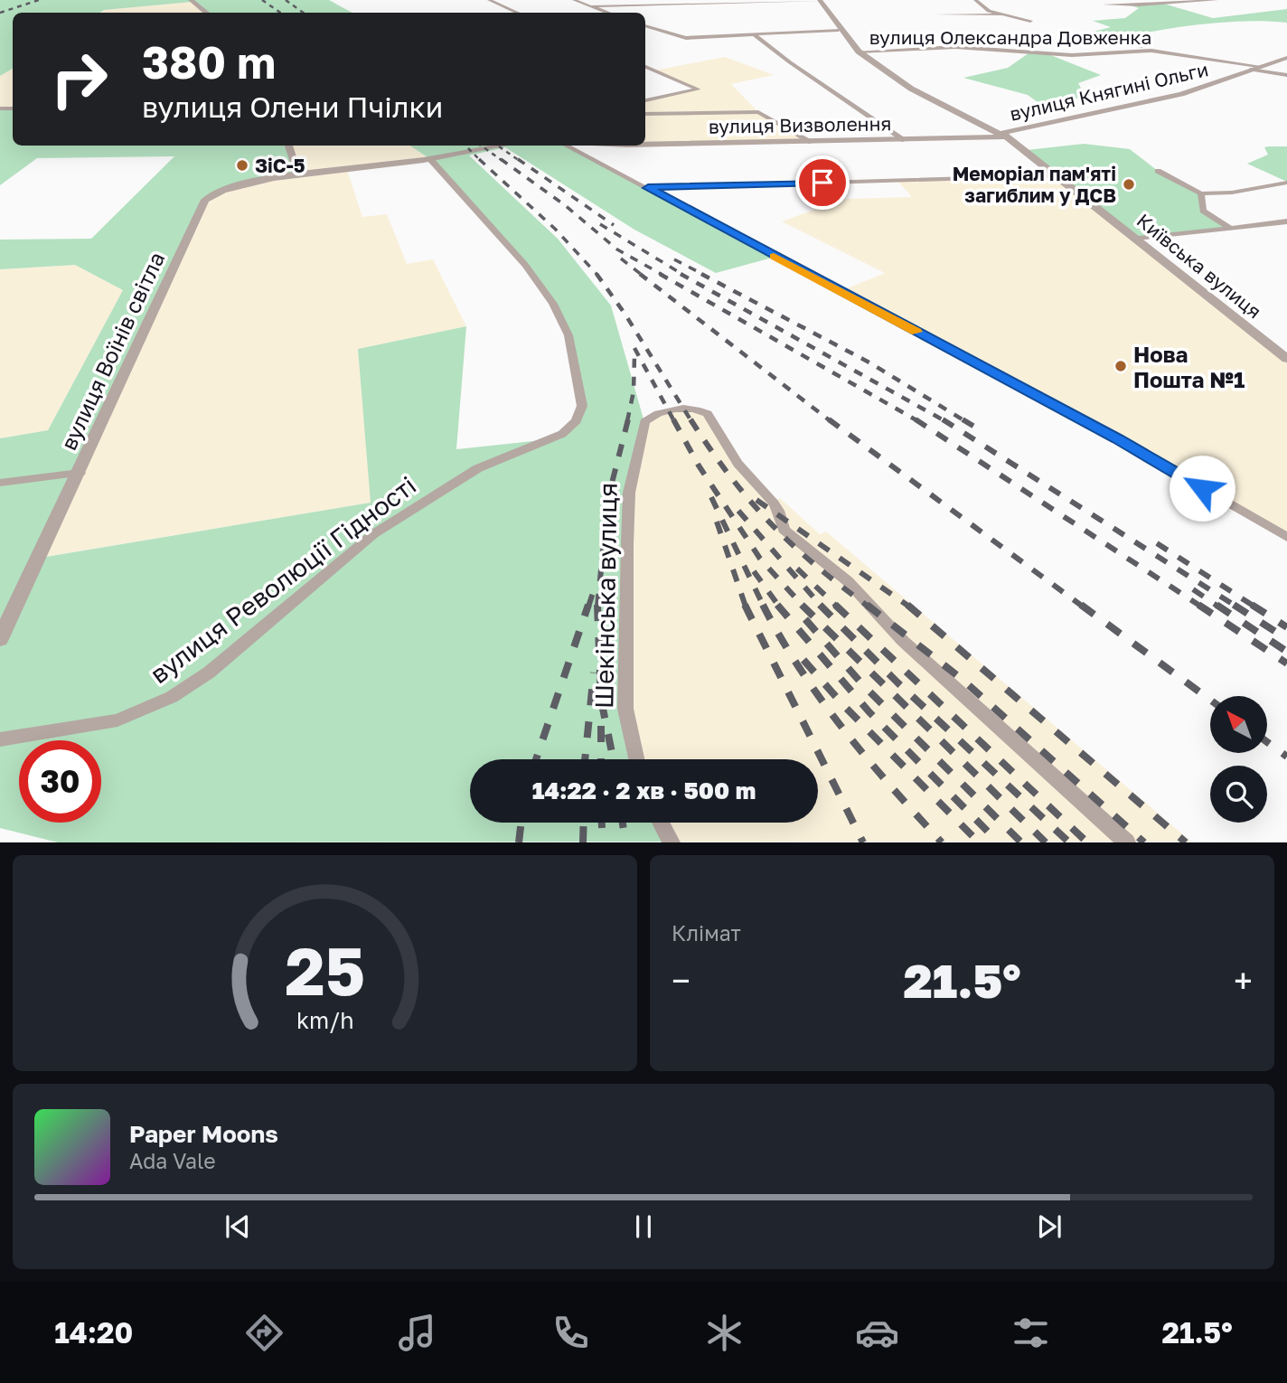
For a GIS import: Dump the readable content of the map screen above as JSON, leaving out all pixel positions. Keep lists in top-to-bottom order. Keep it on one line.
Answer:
{"streets":{"street":["вулиця Олександра Довженка","вулиця Княгині Ольги","вулиця Визволення","Київська вулиця","вулиця Воїнів світла","вулиця Революції Гідності","Шекінська вулиця"]},"crossings":[["вулиця Олександра Довженка","вулиця Княгині Ольги"],["вулиця Олександра Довженка","Київська вулиця"],["вулиця Княгині Ольги","вулиця Визволення"],["вулиця Княгині Ольги","Київська вулиця"],["вулиця Визволення","Київська вулиця"]],"places":["ЗіС-5","Меморіал пам'яті загиблим у ДСВ","Нова Пошта №1"],"north":"top left","page":{"turn":["380 m","вулиця Олени Пчілки"],"limit":"30","trip":"14:22 · 2 хв · 500 m","tile":"Клімат","heat":["−","21.5°","+"],"song":["Paper Moons","Ada Vale"],"tabs":["14:20","21.5°"],"gauge":["25","km/h"]}}
